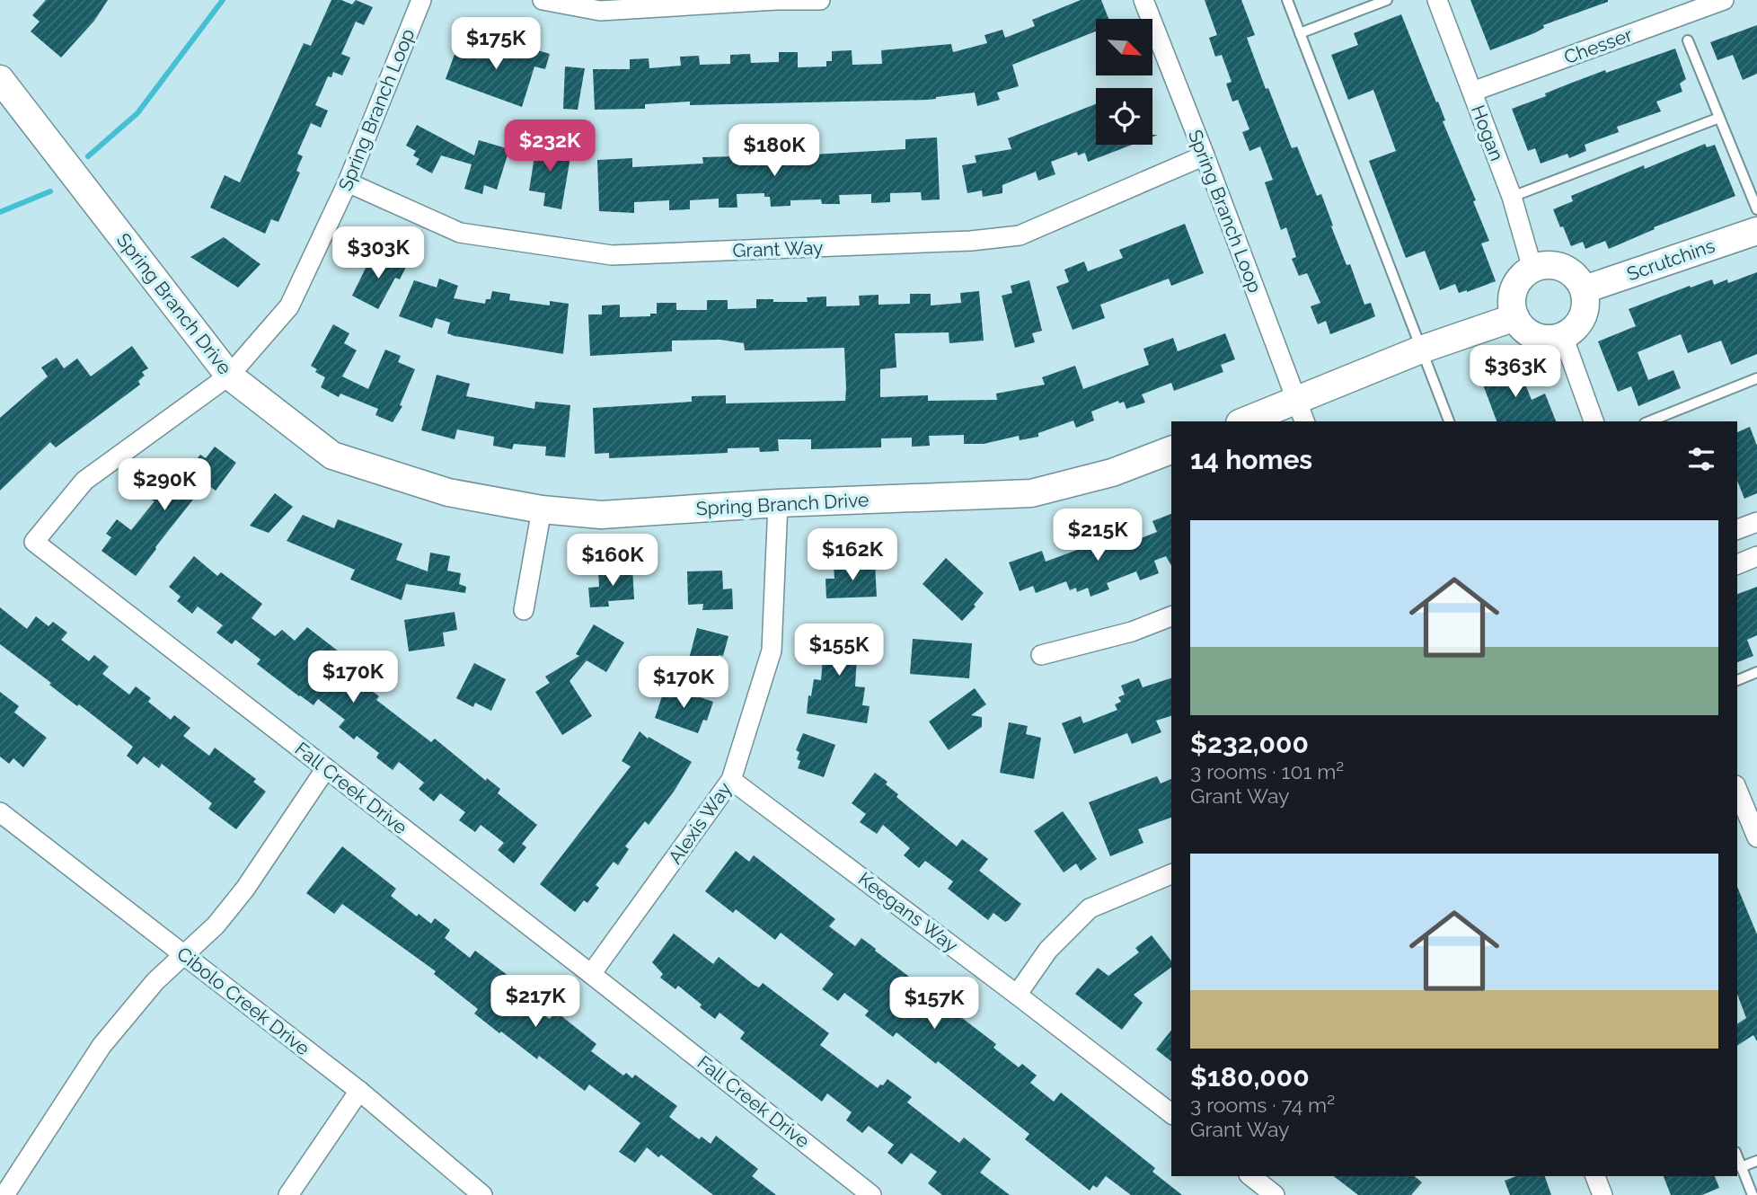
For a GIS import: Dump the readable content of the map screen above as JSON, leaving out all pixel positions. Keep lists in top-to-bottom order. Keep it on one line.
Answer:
{"streets":{"street":["Chesser","Spring Branch Loop","Hogan","Grant Way","Scrutchins","Spring Branch Drive","Fall Creek Drive","Alexis Way","Keegans Way","Cibolo Creek Drive"]},"crossings":[["Chesser","Hogan"],["Spring Branch Loop","Grant Way"],["Spring Branch Loop","Spring Branch Drive"],["Spring Branch Loop","Fall Creek Drive"],["Hogan","Scrutchins"],["Spring Branch Drive","Fall Creek Drive"],["Spring Branch Drive","Alexis Way"],["Fall Creek Drive","Alexis Way"],["Alexis Way","Keegans Way"]],"north":"bottom right","page":{"price":["$175K","$232K","$180K","$303K","$363K","$290K","$215K","$162K","$160K","$155K","$170K","$170K","$217K","$157K"],"heading":"14 homes","list":[{"name":"$232,000","note":"3 rooms · 101 m² · Grant Way"},{"name":"$180,000","note":"3 rooms · 74 m² · Grant Way"}]}}
